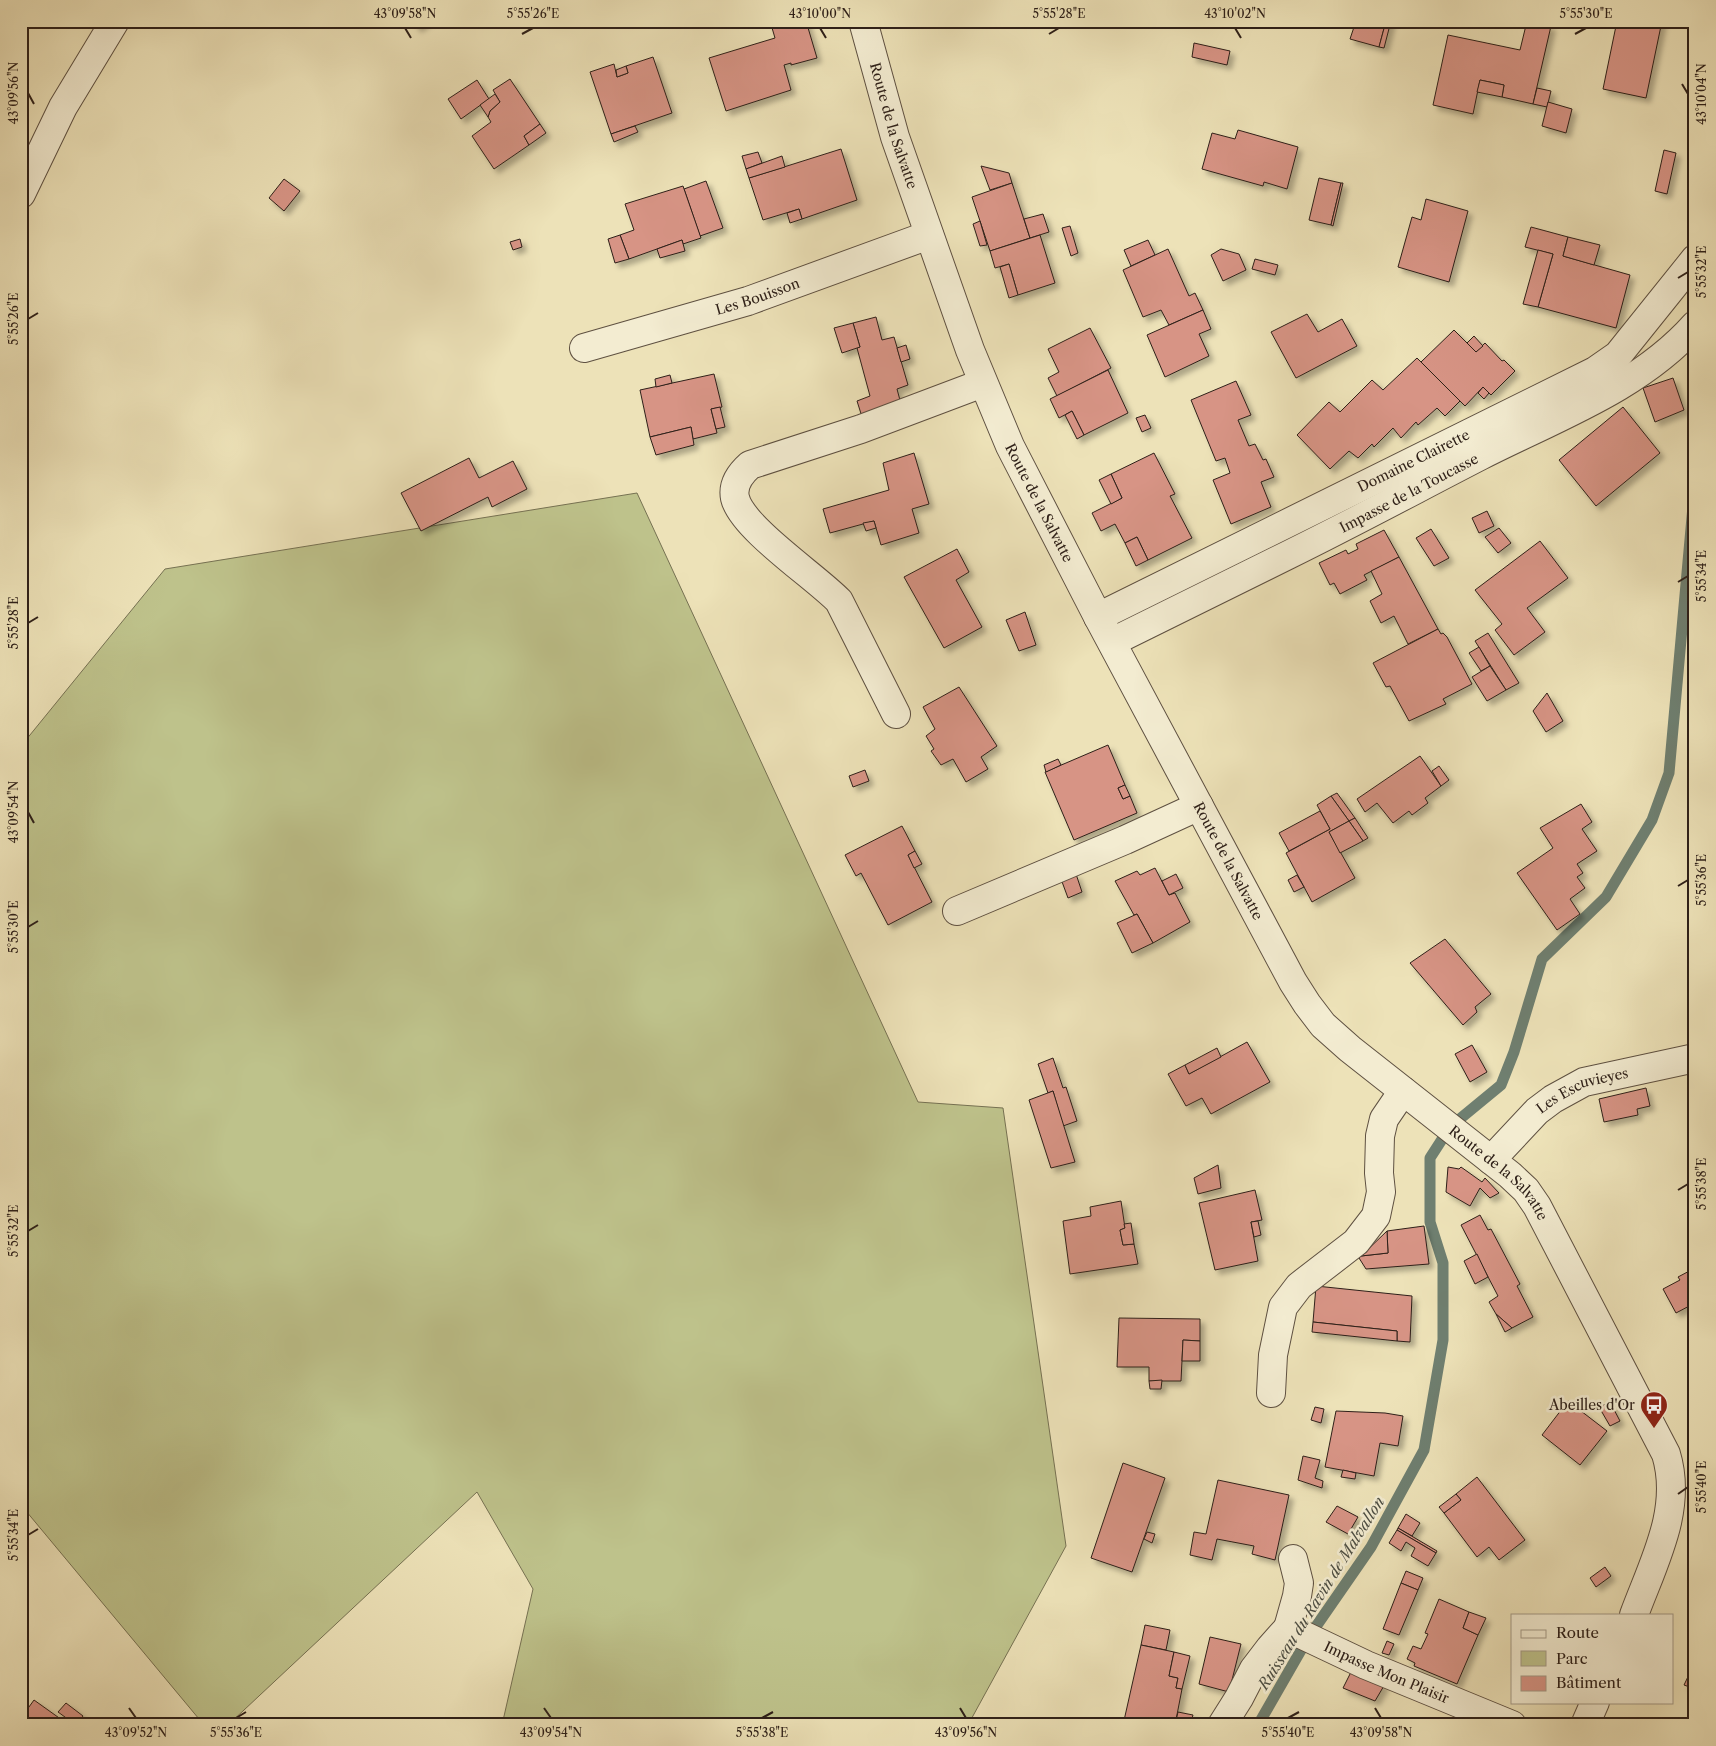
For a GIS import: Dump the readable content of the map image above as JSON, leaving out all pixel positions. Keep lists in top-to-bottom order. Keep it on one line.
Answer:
{"streets":{"street":["Route de la Salvatte","Les Bouisson","Domaine Clairette","Impasse de la Toucasse","Les Escuvieyes","Impasse Mon Plaisir"]},"crossings":[["Route de la Salvatte","Les Bouisson"],["Route de la Salvatte","Domaine Clairette"],["Route de la Salvatte","Impasse de la Toucasse"],["Route de la Salvatte","Les Escuvieyes"],["Domaine Clairette","Impasse de la Toucasse"]],"water":["Ruisseau du Ravin de Malvallon"],"places":{"bus stop":["Abeilles d'Or"]},"legend":["Route","Parc","Bâtiment"],"coordinates":["43°09'58\"N","5°55'26\"E","43°10'00\"N","5°55'28\"E","43°10'02\"N","5°55'30\"E","43°09'56\"N","43°10'04\"N","5°55'32\"E","5°55'34\"E","43°09'54\"N","5°55'36\"E","5°55'38\"E","5°55'40\"E","43°09'52\"N"]}
